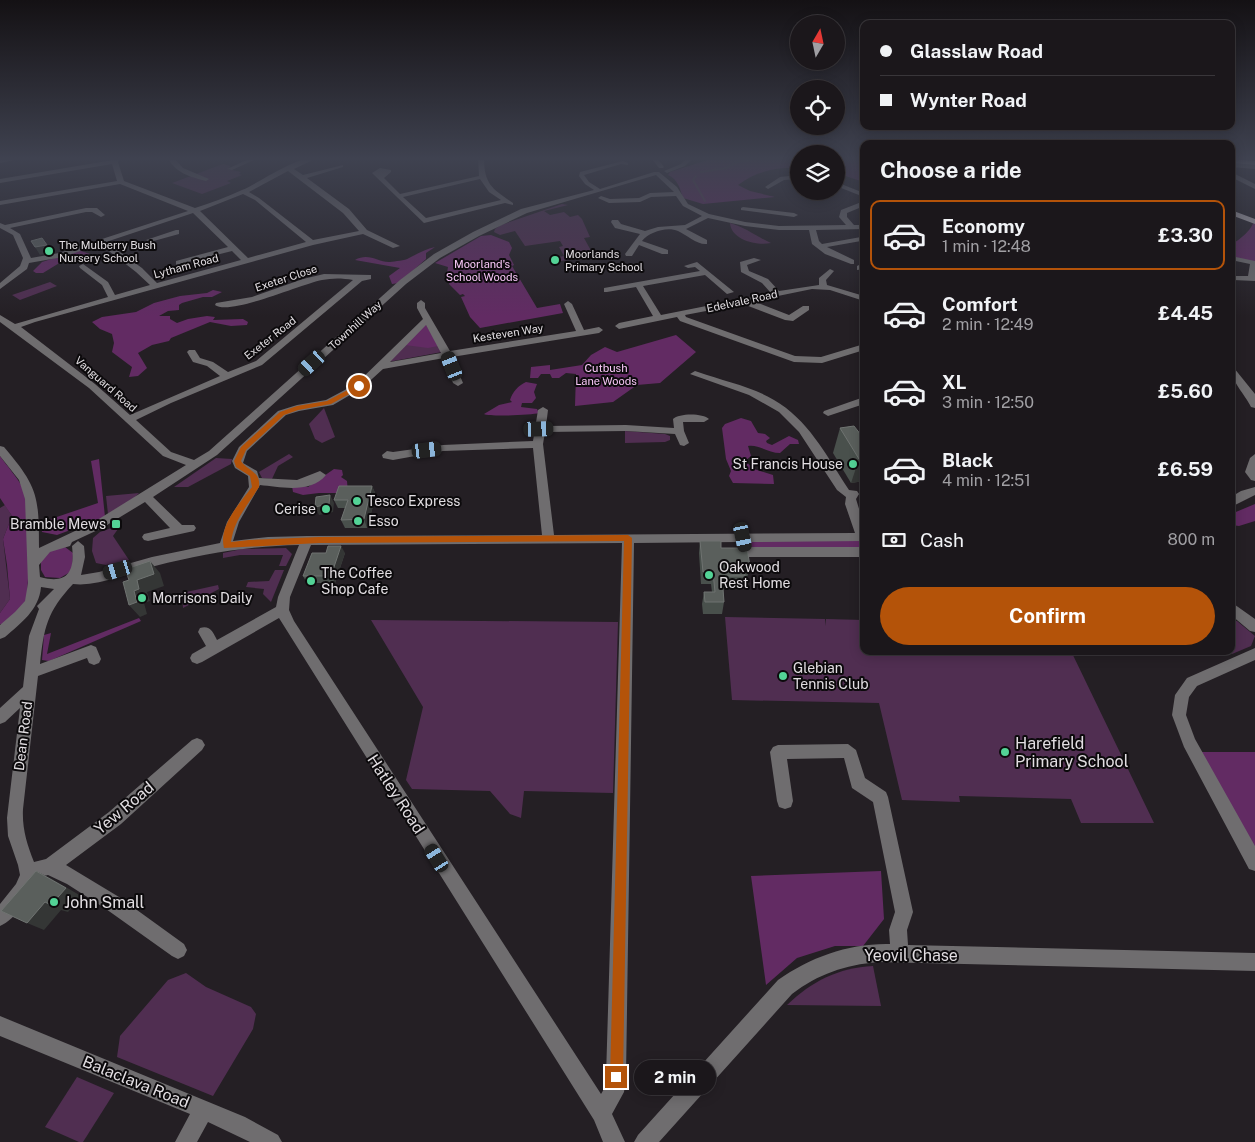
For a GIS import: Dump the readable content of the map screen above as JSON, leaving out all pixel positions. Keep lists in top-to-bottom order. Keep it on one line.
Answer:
{"streets":{"street":["Lytham Road","Exeter Close","Edelvale Road","Townhill Way","Kesteven Way","Exeter Road","Vanguard Road","Dean Road","Hatley Road","Yew Road","Yeovil Chase","Balaclava Road"]},"crossings":[["Lytham Road","Vanguard Road"],["Exeter Close","Exeter Road"],["Townhill Way","Vanguard Road"],["Exeter Road","Vanguard Road"]],"parks":["Moorland's School Woods","Cutbush Lane Woods"],"places":{"other":["The Mulberry Bush Nursery School","Moorlands Primary School","St Francis House","Tesco Express","Cerise","Esso","Oakwood Rest Home","The Coffee Shop Cafe","Morrisons Daily","Glebian Tennis Club","Harefield Primary School","John Small"],"transit":["Bramble Mews"]},"north":"top","page":{"banner":["Glasslaw Road","Wynter Road"],"heading":"Choose a ride","list":[{"name":"Economy","note":"1 min · 12:48","value":"£3.30"},{"name":"Comfort","note":"2 min · 12:49","value":"£4.45"},{"name":"XL","note":"3 min · 12:50","value":"£5.60"},{"name":"Black","note":"4 min · 12:51","value":"£6.59"}],"pay":["Cash","800 m"],"buttons":"Confirm","bubble":"2 min"}}
